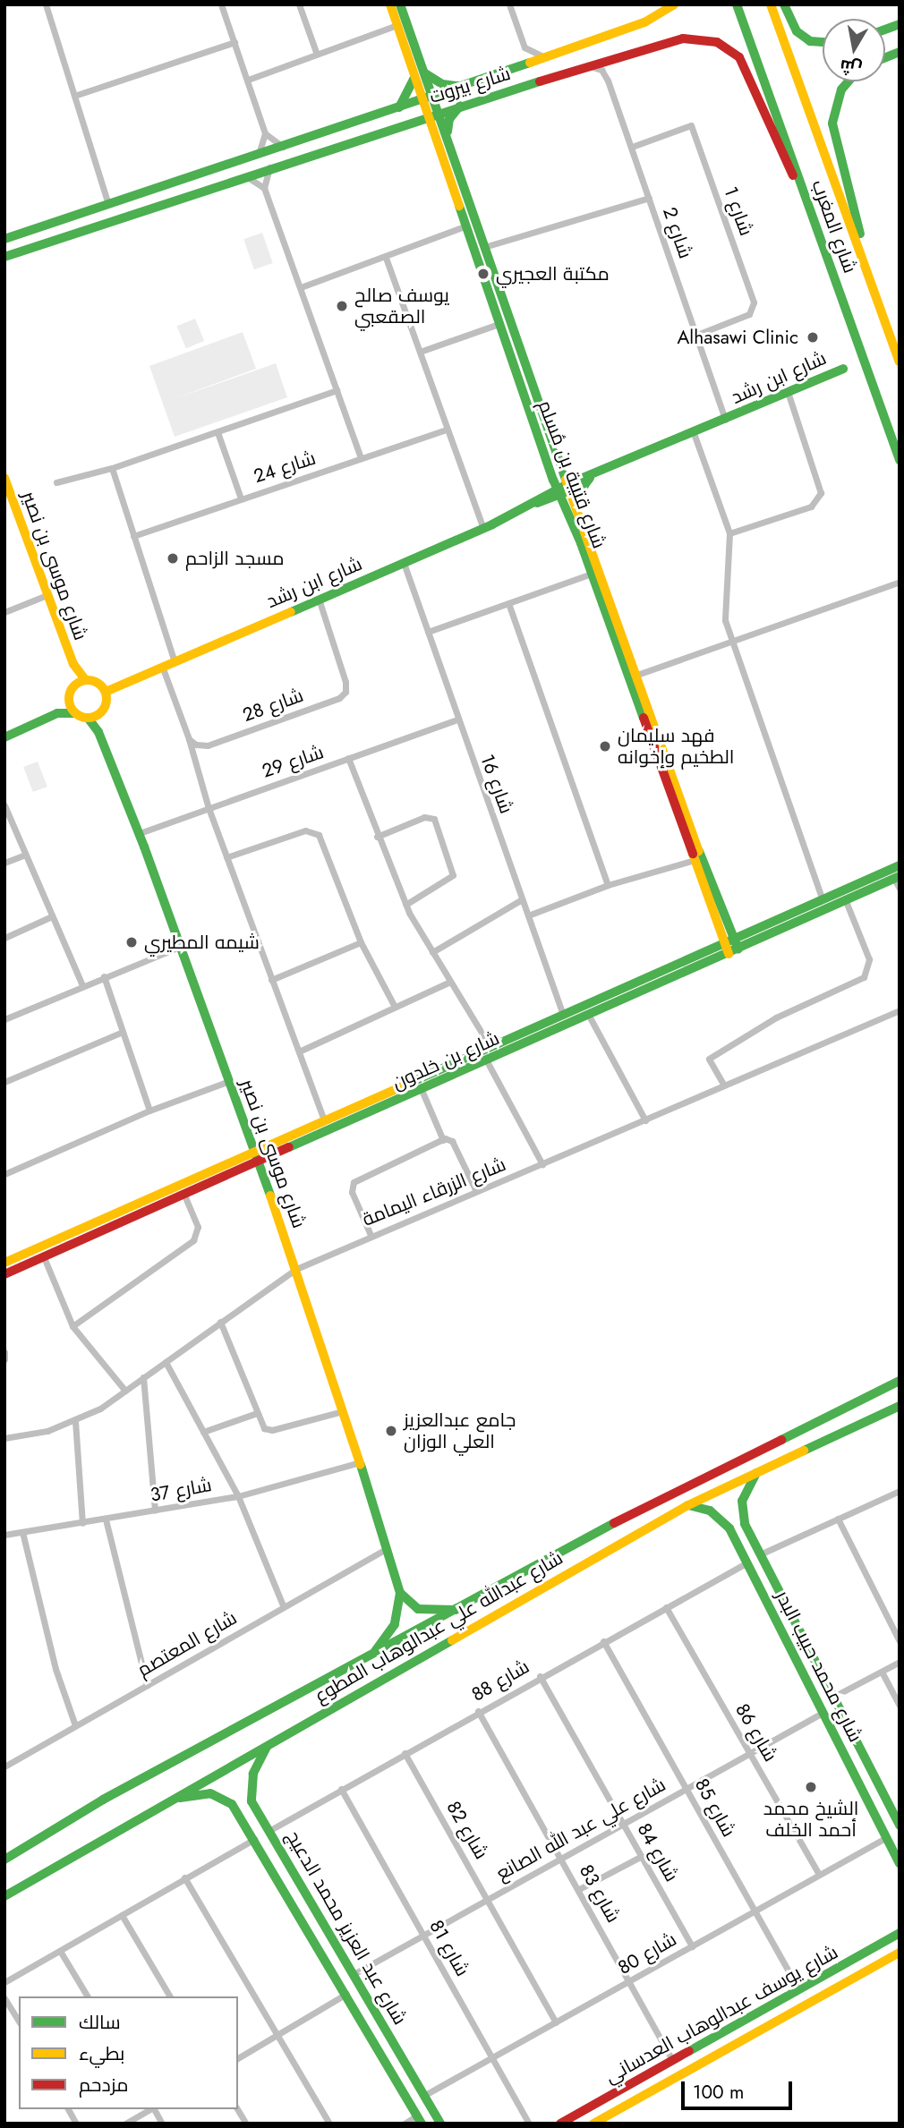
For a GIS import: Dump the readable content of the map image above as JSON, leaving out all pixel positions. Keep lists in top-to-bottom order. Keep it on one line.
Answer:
{"streets":{"main road":["شارع بيروت","شارع المغرب","شارع ابن رشد","شارع قتيبة بن مُسلم","شارع موسى بن نصير","شارع بن خلدون","شارع عبدالله علي عبدالوهاب المطوع","شارع محمد حبيب البدر","شارع عبد العزيز محمد الدعيج","شارع يوسف عبدالوهاب العدساني"],"street":["شارع 1","شارع 2","شارع 24","شارع 28","شارع 29","شارع 16","شارع الزرقاء اليمامة","شارع 37","شارع المعتصم","شارع 88","شارع 86","شارع 85","شارع علي عبد الله الصانع","شارع 82","شارع 84","شارع 83","شارع 81","شارع 80"]},"crossings":[["شارع بيروت","شارع المغرب"],["شارع بيروت","شارع 2"],["شارع بيروت","شارع قتيبة بن مُسلم"],["شارع 1","شارع 2"],["شارع 2","شارع ابن رشد"],["شارع ابن رشد","شارع قتيبة بن مُسلم"],["شارع ابن رشد","شارع موسى بن نصير"],["شارع ابن رشد","شارع 28"],["شارع ابن رشد","شارع 16"],["شارع قتيبة بن مُسلم","شارع بن خلدون"],["شارع موسى بن نصير","شارع 29"],["شارع موسى بن نصير","شارع بن خلدون"],["شارع موسى بن نصير","شارع الزرقاء اليمامة"],["شارع موسى بن نصير","شارع 37"],["شارع موسى بن نصير","شارع عبدالله علي عبدالوهاب المطوع"],["شارع موسى بن نصير","شارع المعتصم"],["شارع 29","شارع 16"],["شارع 16","شارع بن خلدون"],["شارع عبدالله علي عبدالوهاب المطوع","شارع محمد حبيب البدر"],["شارع عبدالله علي عبدالوهاب المطوع","شارع عبد العزيز محمد الدعيج"],["شارع محمد حبيب البدر","شارع 88"],["شارع محمد حبيب البدر","شارع علي عبد الله الصانع"],["شارع محمد حبيب البدر","شارع 80"],["شارع 88","شارع 86"],["شارع 88","شارع 85"],["شارع 88","شارع 82"],["شارع 88","شارع 84"],["شارع 88","شارع 83"],["شارع 88","شارع عبد العزيز محمد الدعيج"],["شارع 88","شارع 81"],["شارع 86","شارع علي عبد الله الصانع"],["شارع 86","شارع 80"],["شارع 85","شارع علي عبد الله الصانع"],["شارع 85","شارع 80"],["شارع 85","شارع يوسف عبدالوهاب العدساني"],["شارع علي عبد الله الصانع","شارع 82"],["شارع علي عبد الله الصانع","شارع 84"],["شارع علي عبد الله الصانع","شارع 83"],["شارع علي عبد الله الصانع","شارع عبد العزيز محمد الدعيج"],["شارع علي عبد الله الصانع","شارع 81"],["شارع 82","شارع 80"],["شارع 84","شارع 80"],["شارع 83","شارع 80"],["شارع 83","شارع يوسف عبدالوهاب العدساني"],["شارع عبد العزيز محمد الدعيج","شارع 80"],["شارع 81","شارع 80"]],"places":["مكتبة العجيري","يوسف صالح الصقعبي","Alhasawi Clinic","مسجد الزاحم","فهد سليمان الطخيم وإخوانه","شيمه المطيري","جامع عبدالعزيز العلي الوزان","الشيخ محمد أحمد الخلف"],"legend":["سالك","بطيء","مزدحم"],"scale_bar":"100 m","north":"bottom"}
